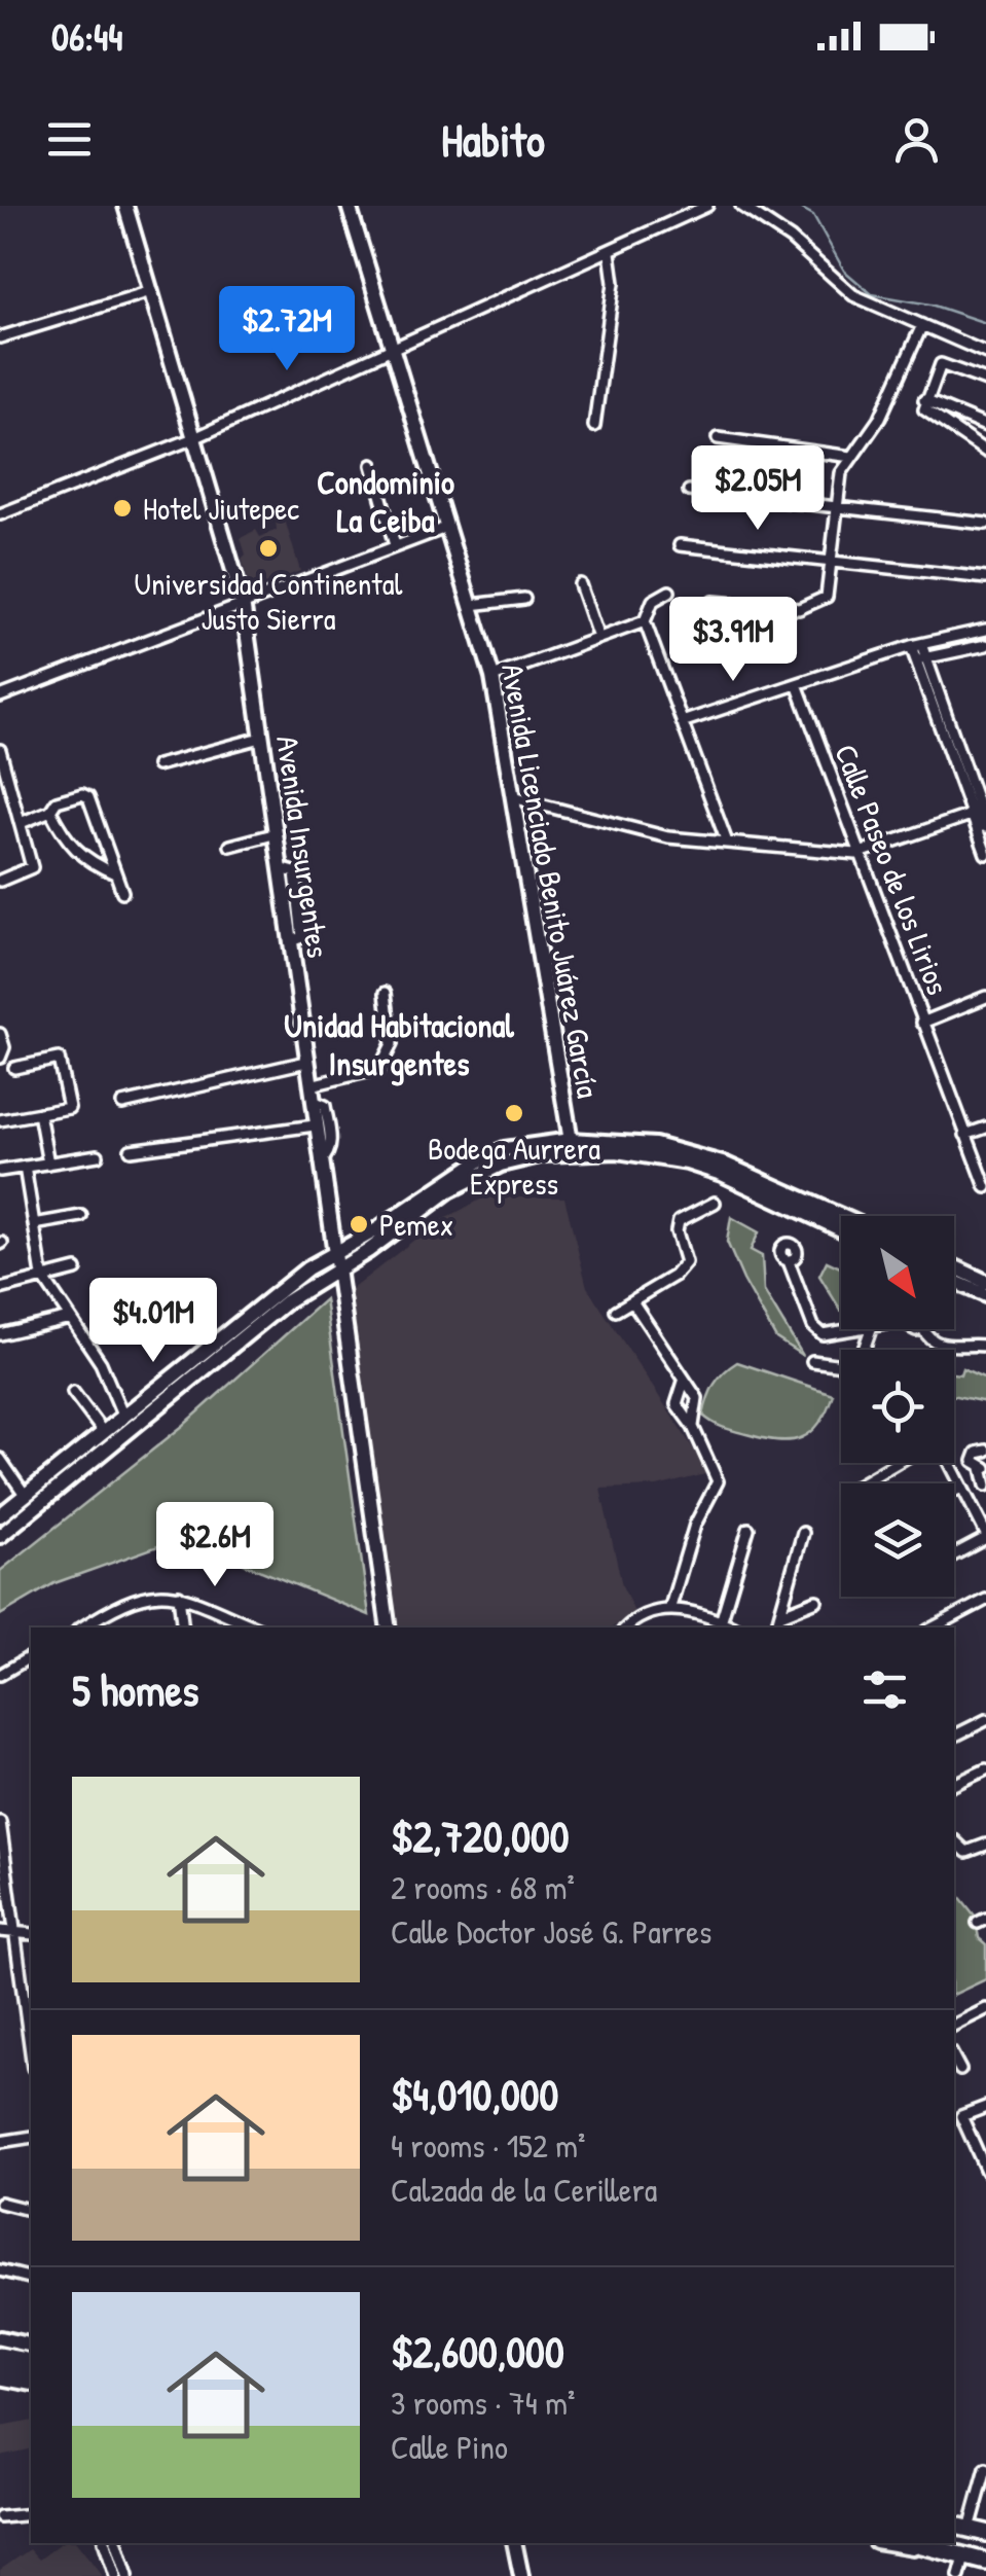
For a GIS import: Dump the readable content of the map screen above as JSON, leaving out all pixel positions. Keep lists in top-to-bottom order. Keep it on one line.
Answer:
{"streets":{"main road":["Avenida Insurgentes","Avenida Licenciado Benito Juárez García"],"street":["Calle Paseo de los Lirios"]},"districts":["Condominio La Ceiba","Unidad Habitacional Insurgentes"],"places":["Hotel Jiutepec","Universidad Continental Justo Sierra","Bodega Aurrera Express","Pemex"],"north":"bottom right","page":{"status":"06:44","header":"Habito","price":["$2.72M","$2.05M","$3.91M","$4.01M","$2.6M"],"heading":"5 homes","list":[{"name":"$2,720,000","note":"2 rooms · 68 m² · Calle Doctor José G. Parres"},{"name":"$4,010,000","note":"4 rooms · 152 m² · Calzada de la Cerillera"},{"name":"$2,600,000","note":"3 rooms · 74 m² · Calle Pino"}]}}
